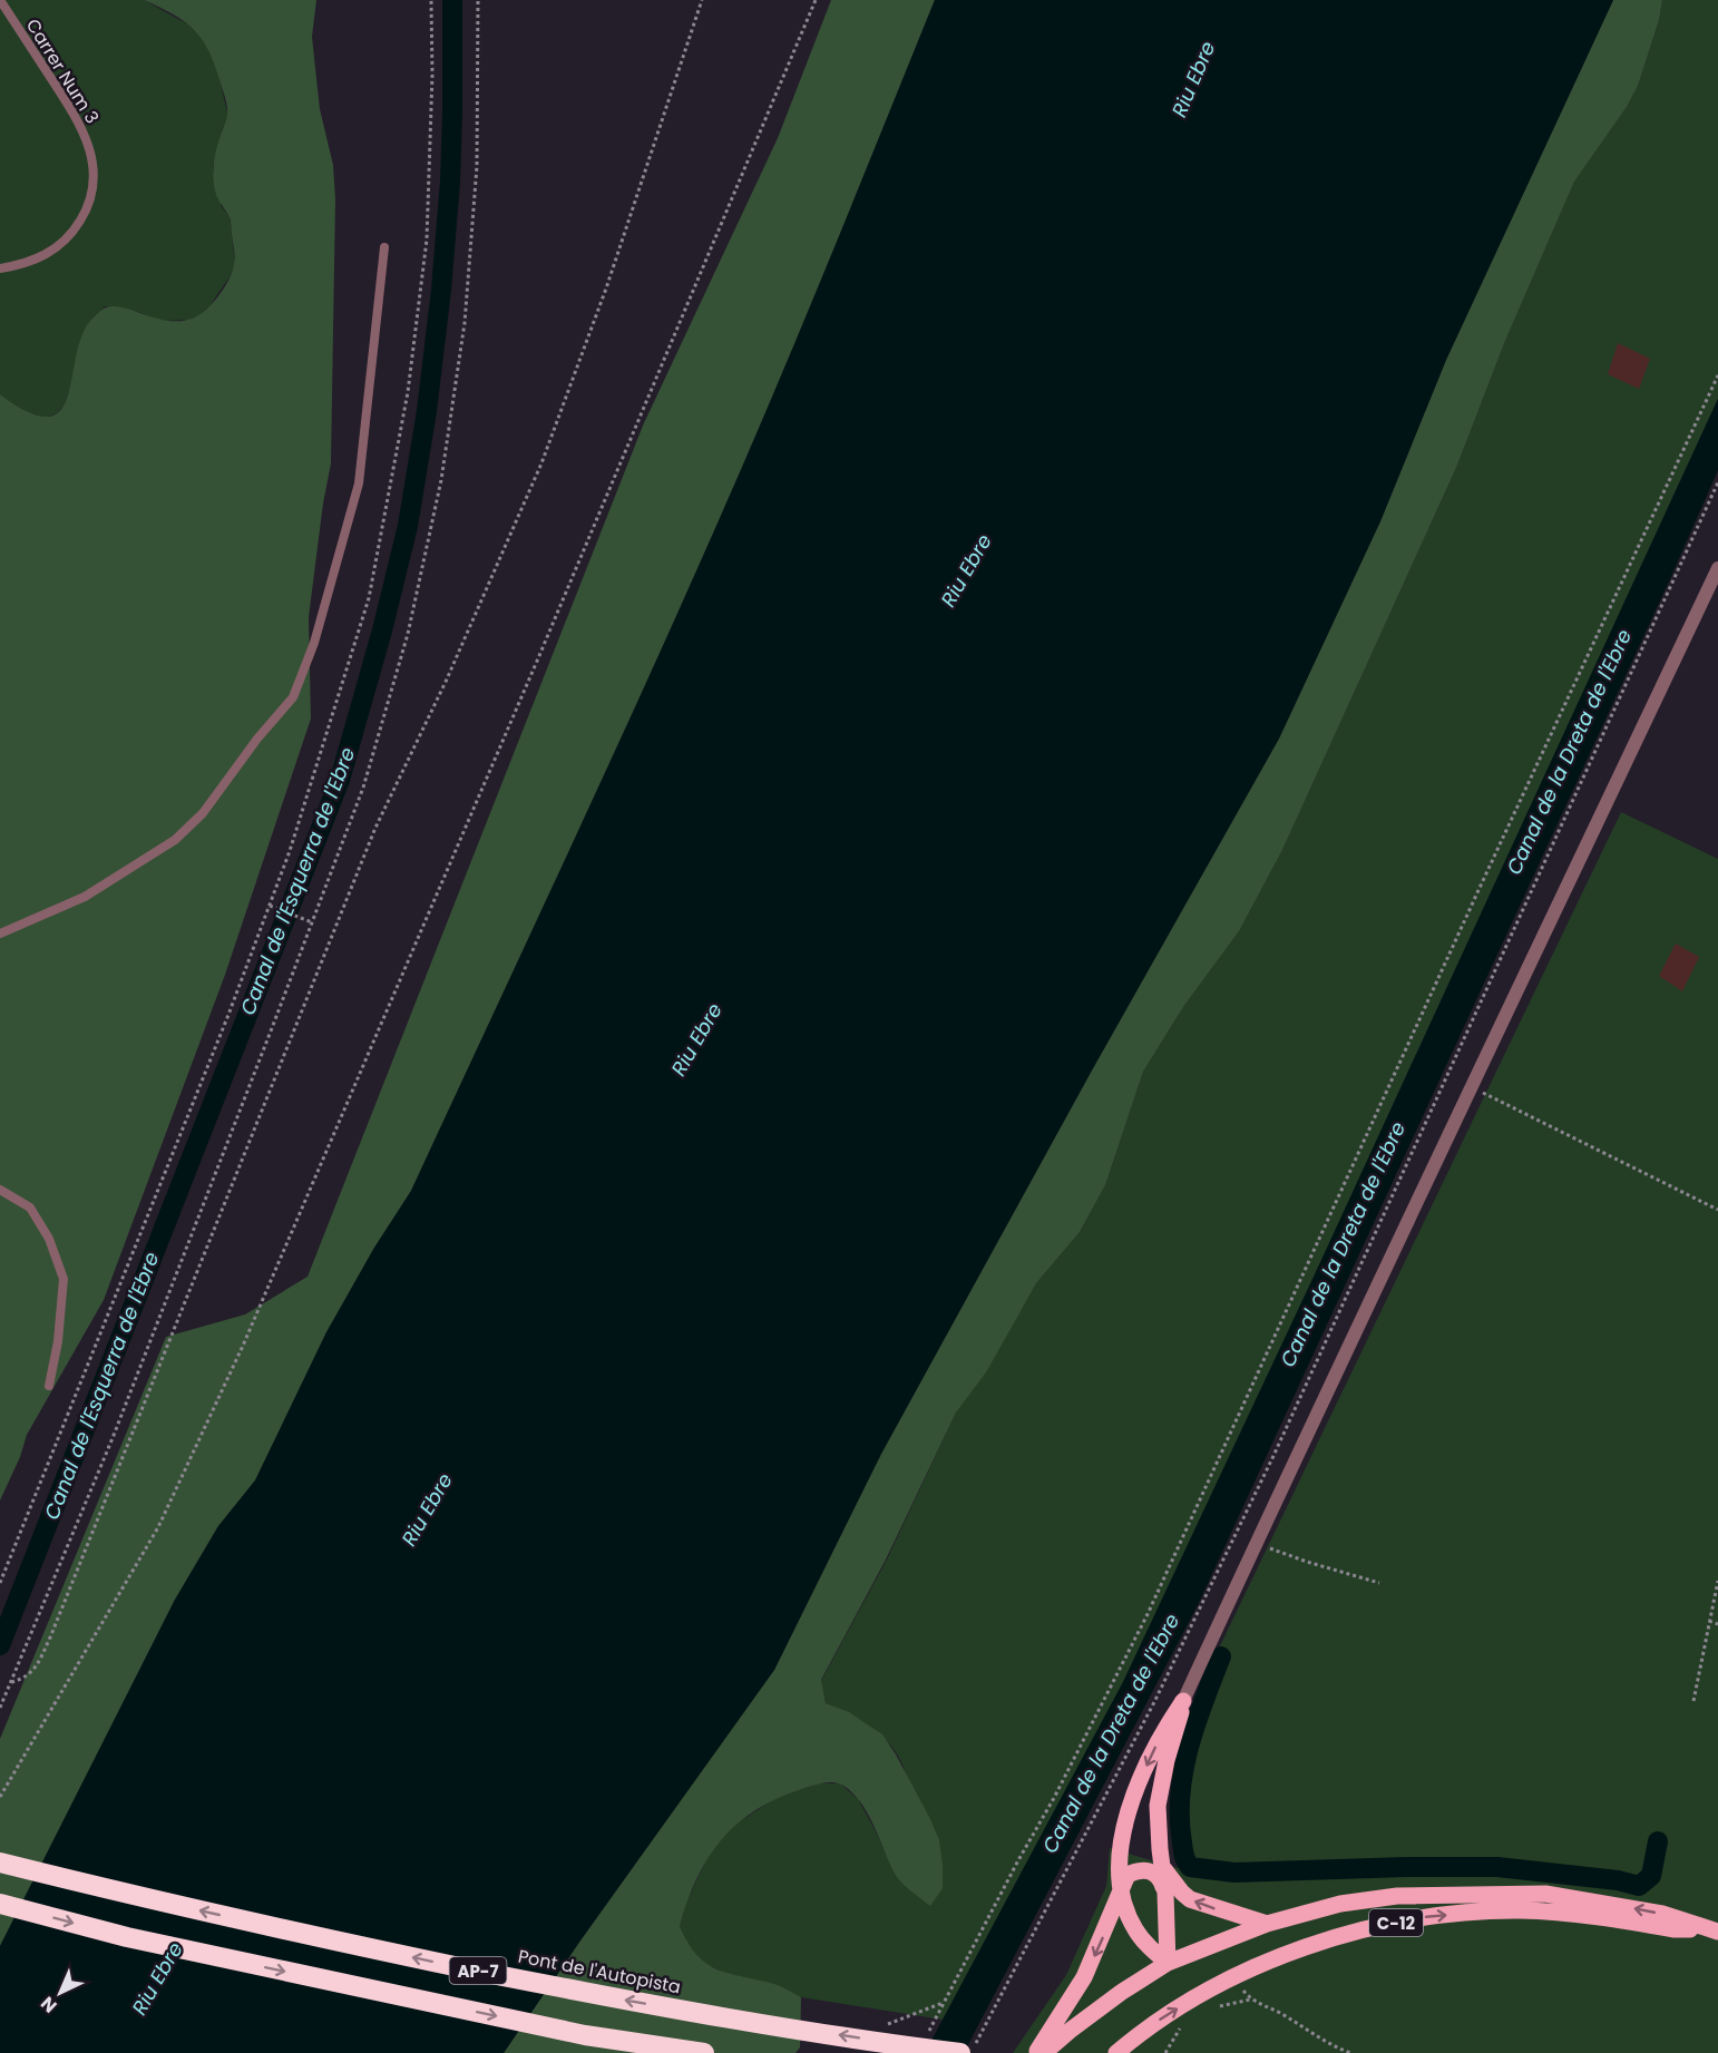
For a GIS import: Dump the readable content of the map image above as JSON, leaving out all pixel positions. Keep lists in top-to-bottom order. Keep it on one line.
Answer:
{"streets":{"highway":["AP-7","Pont de l'Autopista"],"main road":["C-12"],"lane":["Carrer Num 3"]},"water":["Riu Ebre","Canal de la Dreta de l'Ebre","Canal de l'Esquerra de l'Ebre"],"north":"bottom left"}
